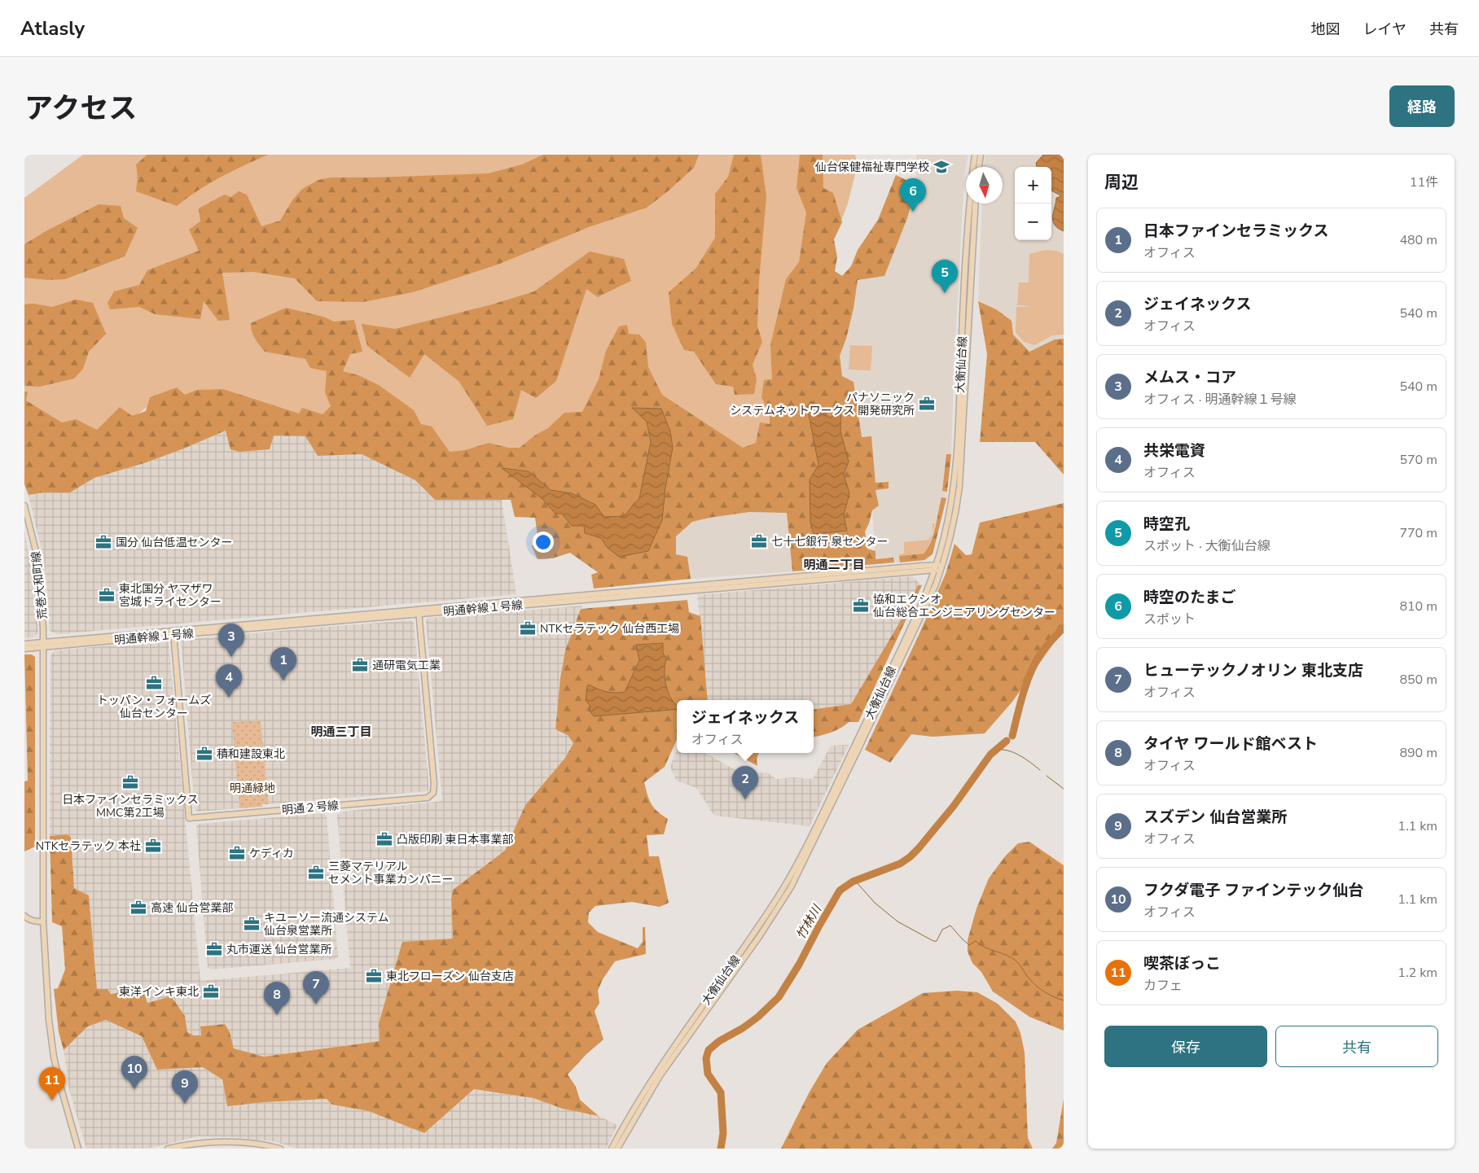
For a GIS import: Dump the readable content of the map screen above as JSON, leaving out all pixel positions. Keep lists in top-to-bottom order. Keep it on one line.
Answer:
{"streets":{"street":["大衡仙台線","荒巻大和町線","明通幹線１号線","明通２号線"]},"crossings":[["大衡仙台線","明通幹線１号線"],["荒巻大和町線","明通幹線１号線"],["明通幹線１号線","明通２号線"]],"districts":["明通二丁目","明通三丁目"],"water":["竹林川"],"parks":["明通緑地"],"places":{"school or university":["仙台保健福祉専門学校"],"office":["パナソニック システムネットワークス 開発研究所","七十七銀行 泉センター","国分 仙台低温センター","東北国分 ヤマザワ 宮城ドライセンター","協和エクシオ 仙台総合エンジニアリングセンター","NTKセラテック 仙台西工場","通研電気工業","トッパン・フォームズ 仙台センター","積和建設東北","日本ファインセラミックス MMC第2工場","凸版印刷 東日本事業部","NTKセラテック 本社","ケディカ","三菱マテリアル セメント事業カンパニー","高速 仙台営業部","キユーソー流通システム 仙台泉営業所","丸市運送 仙台営業所","東北フローズン 仙台支店","東洋インキ東北"]},"north":"bottom","page":{"header":"Atlasly","nav":["地図","レイヤ","共有"],"title":"アクセス","buttons":["経路",["保存","共有"]],"heading":["周辺","11件"],"map_buttons":["+","−"],"pins":["6","5","3","1","4","2","7","8","10","11","9"],"list":[{"mark":"1","name":"日本ファインセラミックス","note":"オフィス","value":"480 m"},{"mark":"2","name":"ジェイネックス","note":"オフィス","value":"540 m"},{"mark":"3","name":"メムス・コア","note":"オフィス · 明通幹線１号線","value":"540 m"},{"mark":"4","name":"共栄電資","note":"オフィス","value":"570 m"},{"mark":"5","name":"時空孔","note":"スポット · 大衡仙台線","value":"770 m"},{"mark":"6","name":"時空のたまご","note":"スポット","value":"810 m"},{"mark":"7","name":"ヒューテックノオリン 東北支店","note":"オフィス","value":"850 m"},{"mark":"8","name":"タイヤ ワールド館ベスト","note":"オフィス","value":"890 m"},{"mark":"9","name":"スズデン 仙台営業所","note":"オフィス","value":"1.1 km"},{"mark":"10","name":"フクダ電子 ファインテック仙台","note":"オフィス","value":"1.1 km"},{"mark":"11","name":"喫茶ぼっこ","note":"カフェ","value":"1.2 km"}],"popup":["ジェイネックス","オフィス"]}}
